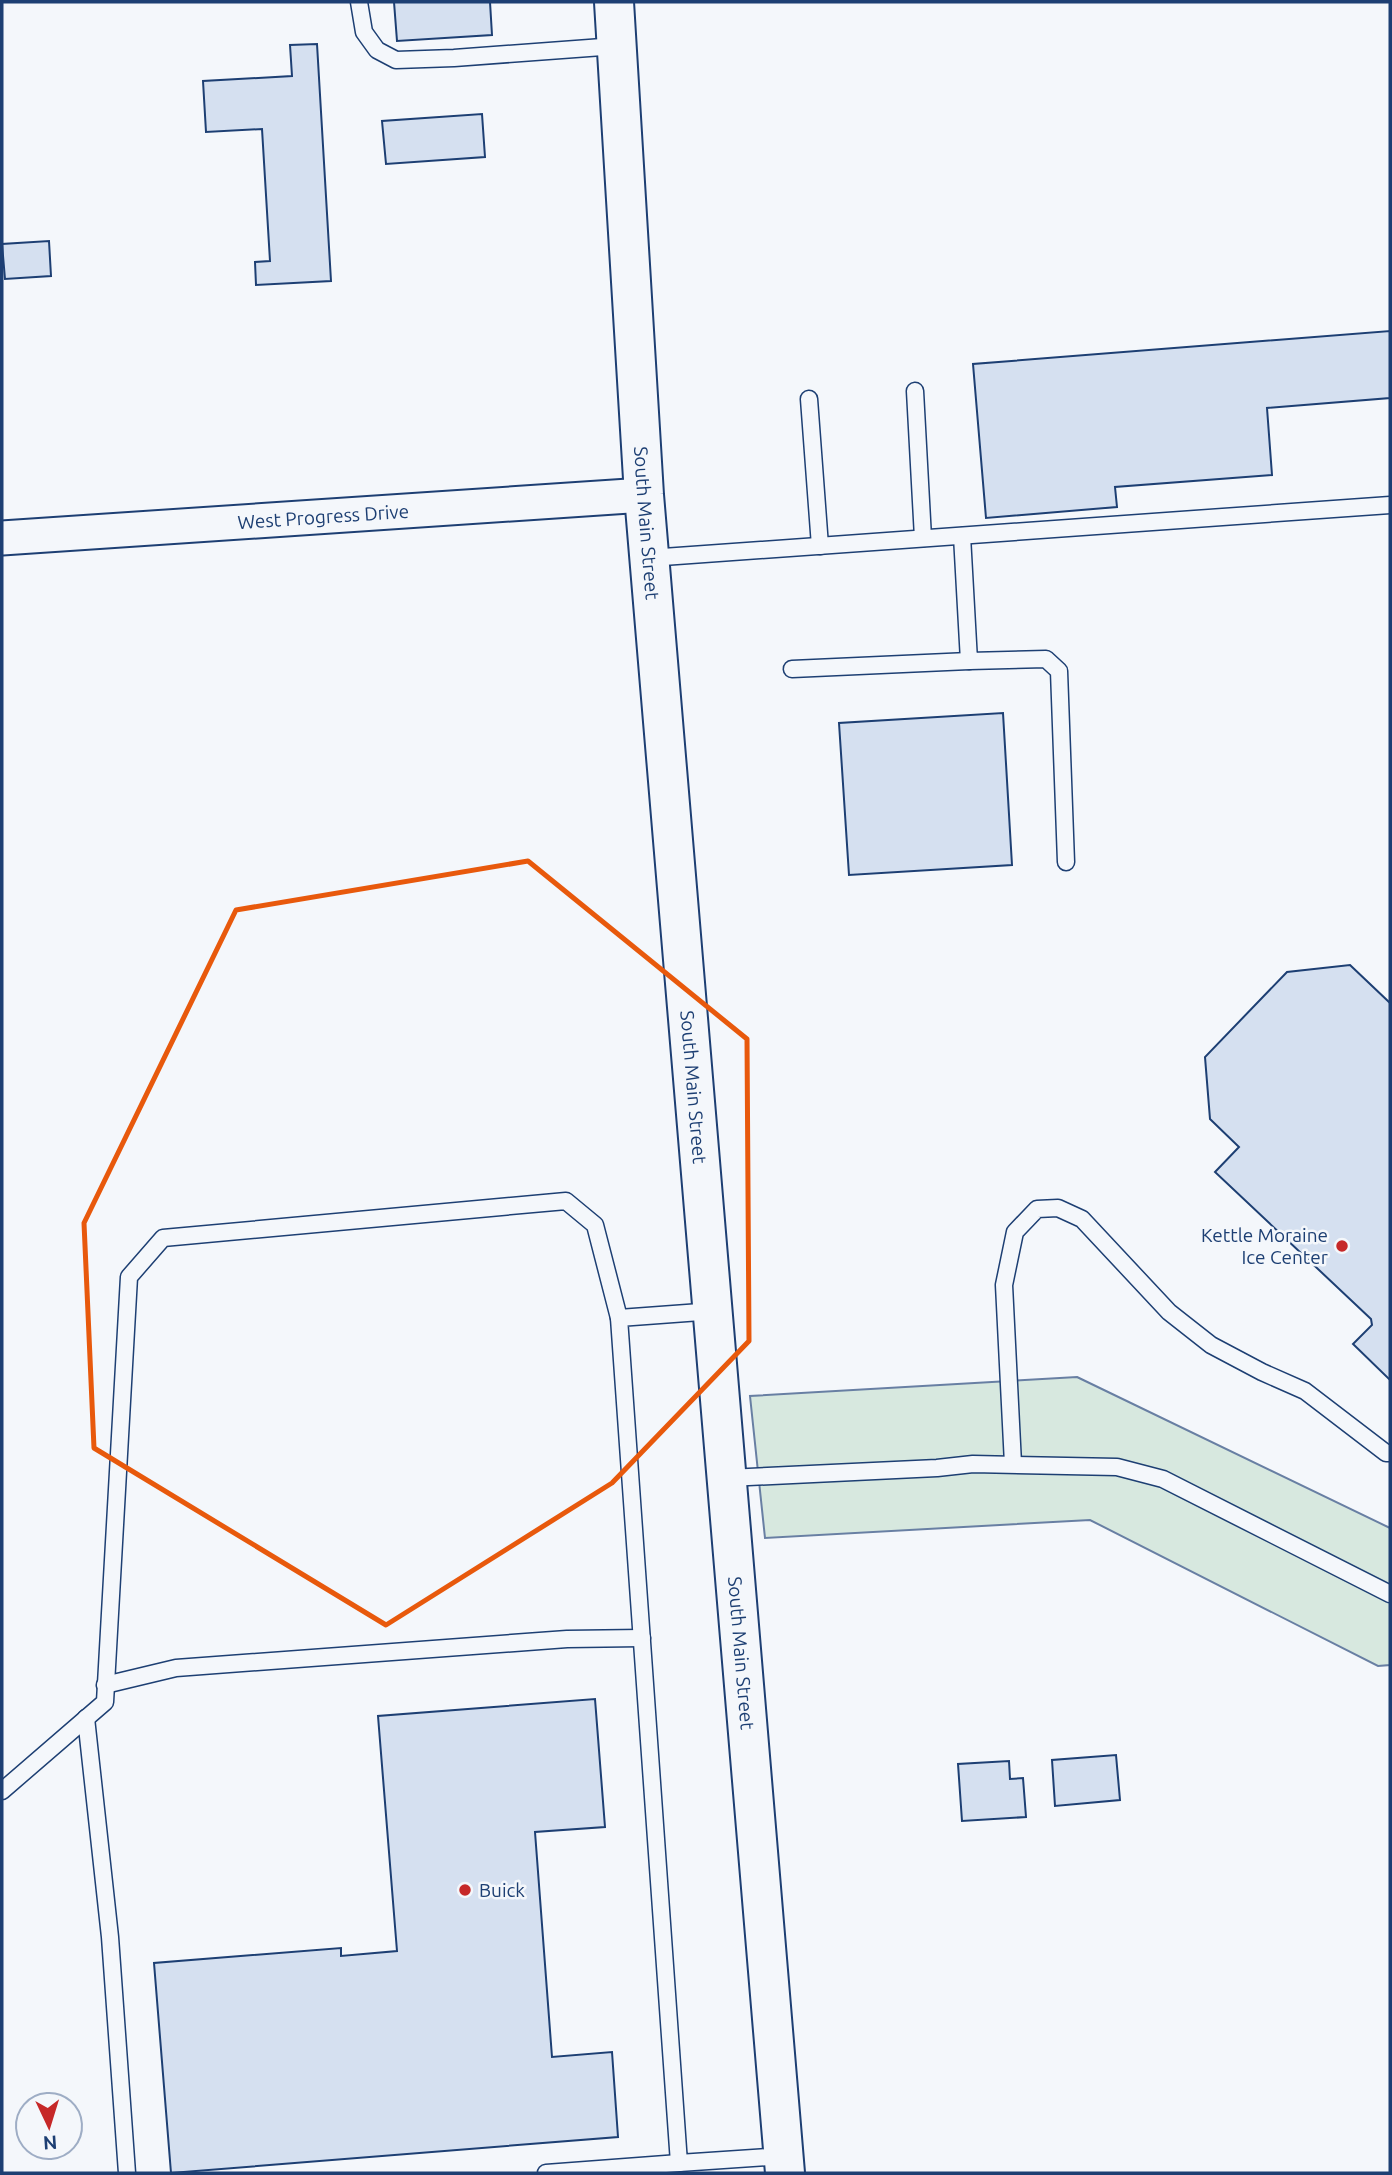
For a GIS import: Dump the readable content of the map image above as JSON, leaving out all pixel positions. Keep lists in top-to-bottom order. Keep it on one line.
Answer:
{"streets":{"main road":["South Main Street"],"street":["West Progress Drive"]},"crossings":[["West Progress Drive","South Main Street"]],"places":["Kettle Moraine Ice Center","Buick"],"north":"bottom"}
